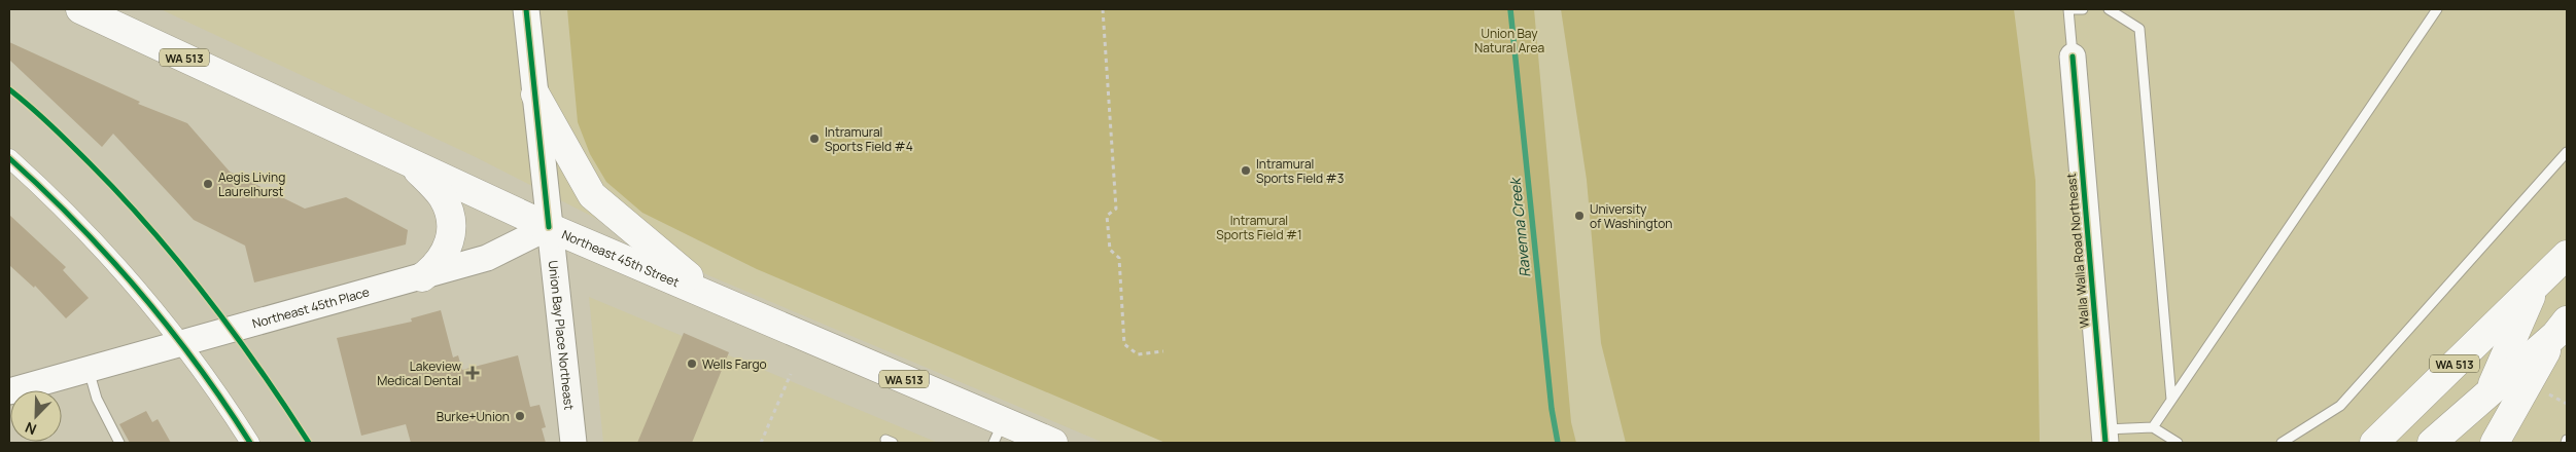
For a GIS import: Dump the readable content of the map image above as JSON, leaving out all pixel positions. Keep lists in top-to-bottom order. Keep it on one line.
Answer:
{"streets":{"main road":["WA 513","Walla Walla Road Northeast","Northeast 45th Street","Northeast 45th Place","Union Bay Place Northeast"]},"crossings":[["Northeast 45th Street","Northeast 45th Place"],["Northeast 45th Street","Union Bay Place Northeast"],["Northeast 45th Place","Union Bay Place Northeast"]],"water":["Ravenna Creek"],"parks":["Union Bay Natural Area","Intramural Sports Field #1"],"places":{"other":["Intramural Sports Field #4","Intramural Sports Field #3","Aegis Living Laurelhurst","University of Washington","Wells Fargo","Burke+Union"],"health":["Lakeview Medical Dental"]},"north":"bottom left"}
